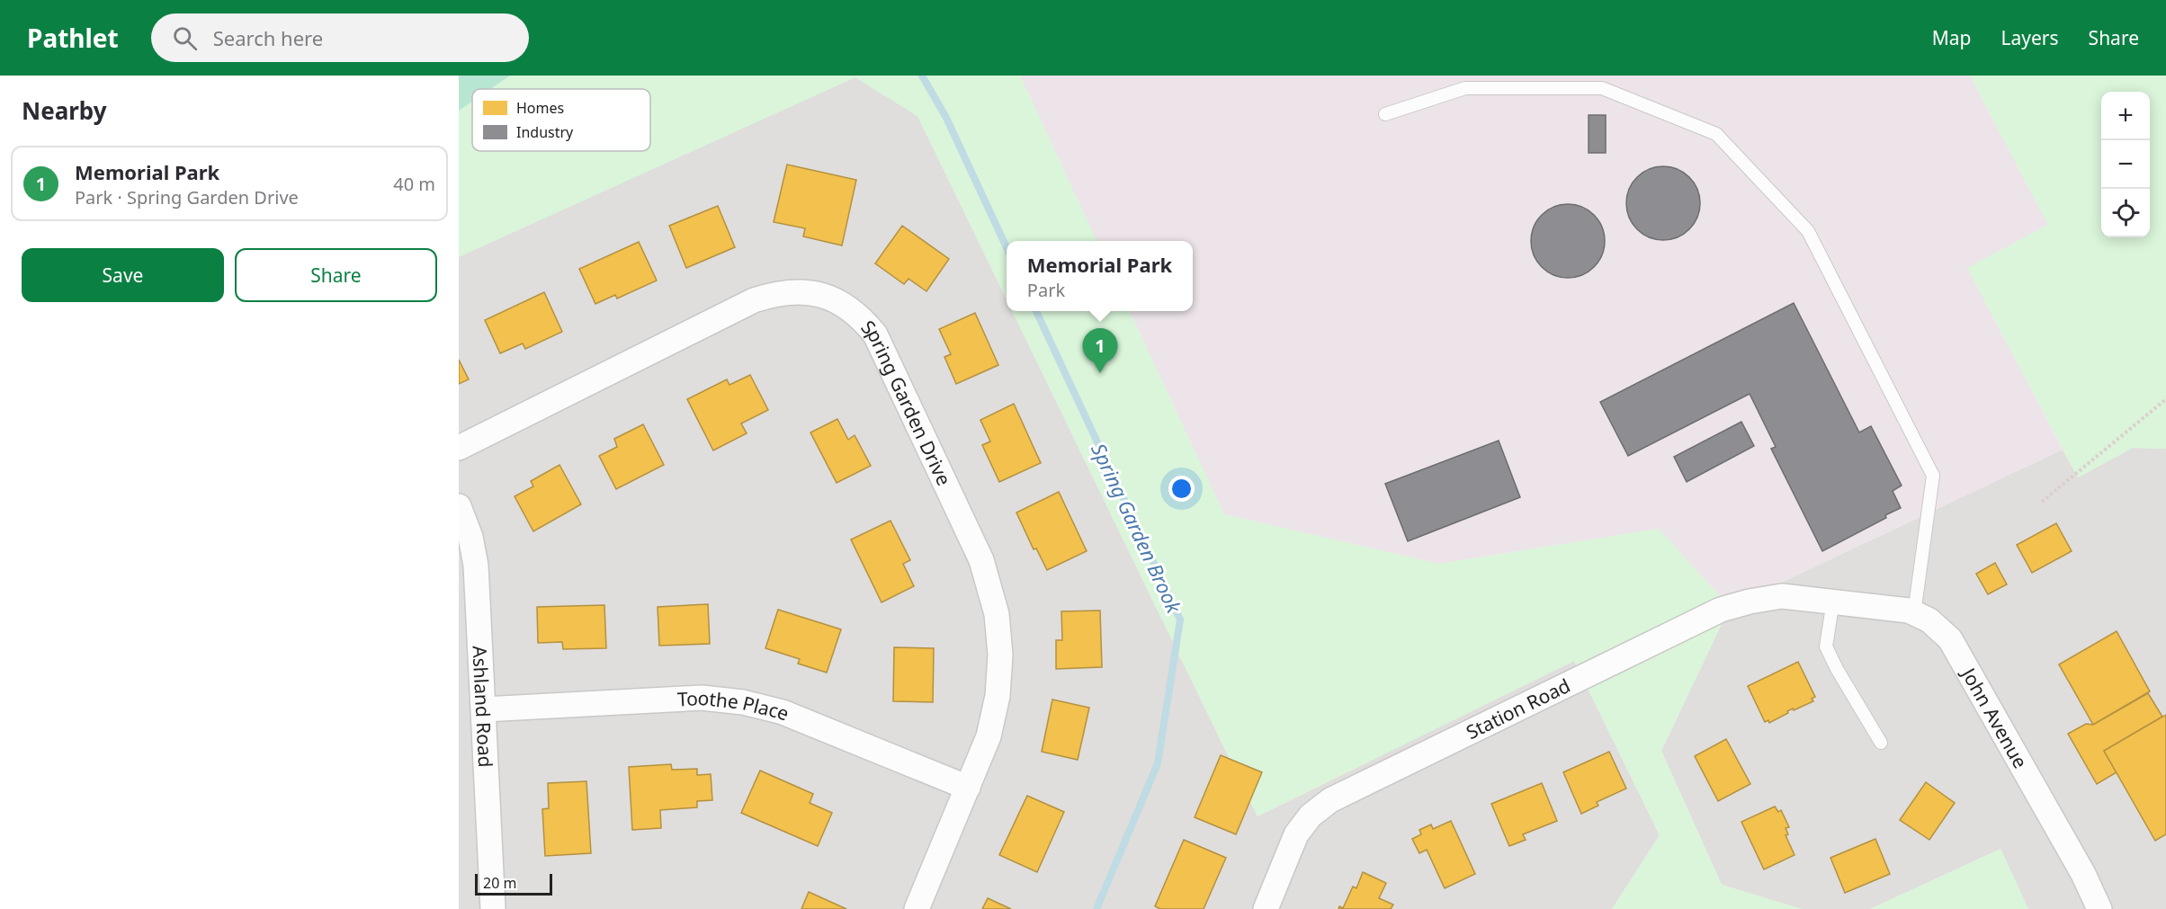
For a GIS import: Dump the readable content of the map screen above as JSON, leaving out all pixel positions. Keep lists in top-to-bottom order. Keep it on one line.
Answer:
{"streets":{"street":["Spring Garden Drive","Ashland Road","Toothe Place","Station Road","John Avenue"]},"crossings":[["Spring Garden Drive","Toothe Place"],["Ashland Road","Toothe Place"],["Station Road","John Avenue"]],"water":["Spring Garden Brook"],"legend":["Homes","Industry"],"scale_bar":"20 m","page":{"header":"Pathlet","search":"Search here","nav":["Map","Layers","Share"],"heading":"Nearby","map_buttons":["+","−"],"list":[{"mark":"1","name":"Memorial Park","note":"Park · Spring Garden Drive","value":"40 m"}],"buttons":["Save","Share"],"popup":["Memorial Park","Park"],"pins":"1","scale":"20 m"}}
